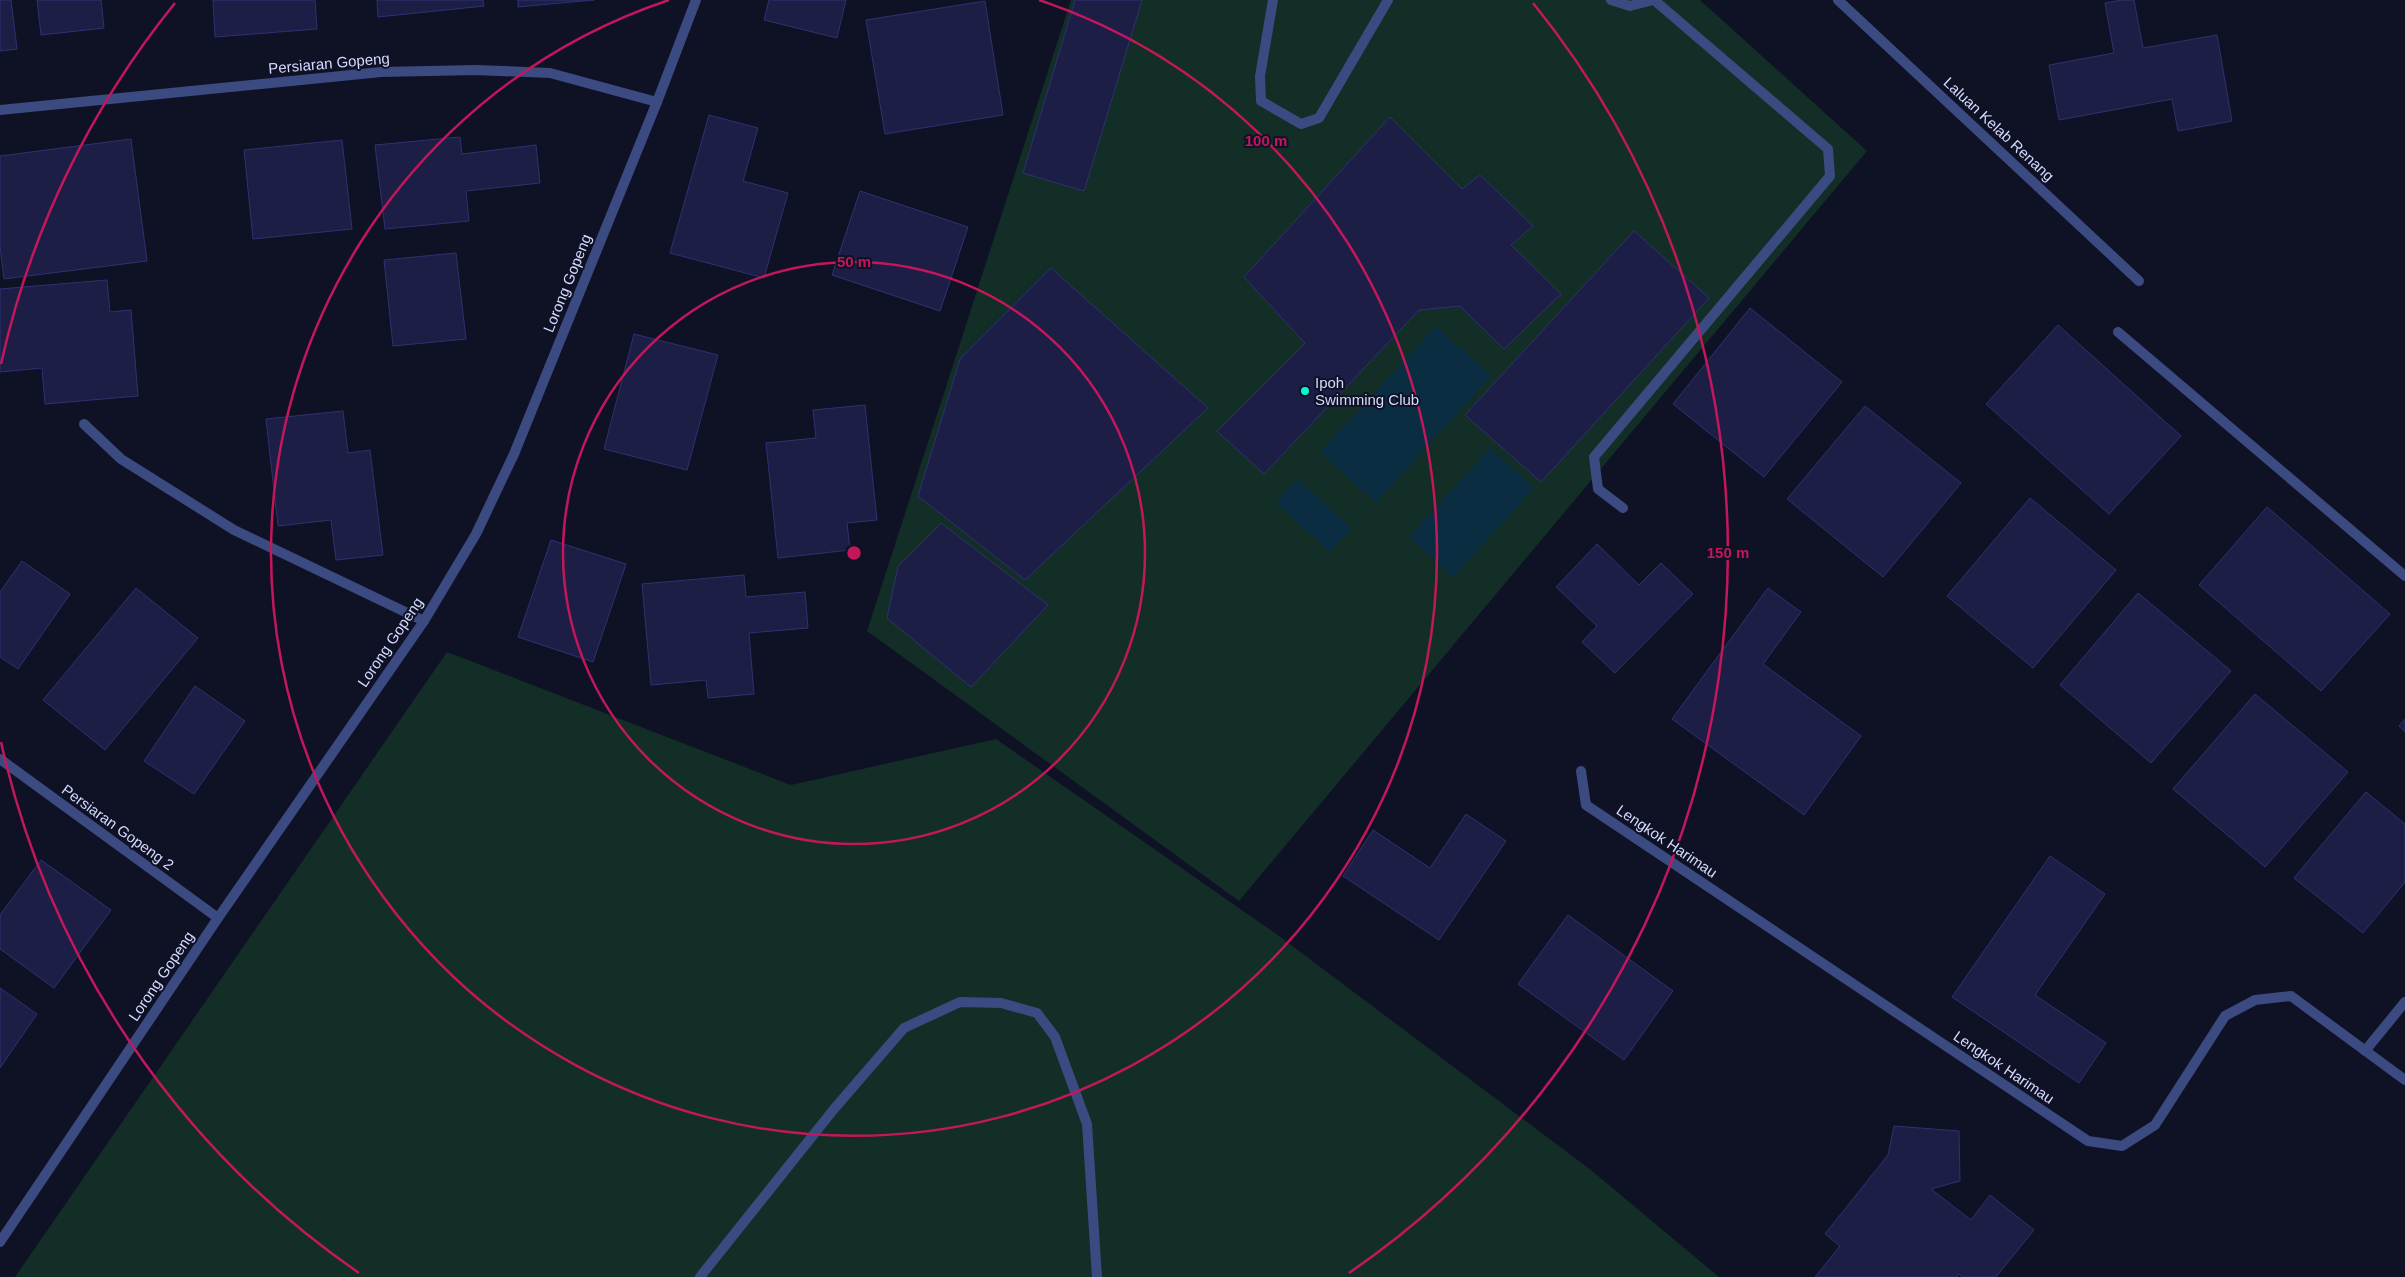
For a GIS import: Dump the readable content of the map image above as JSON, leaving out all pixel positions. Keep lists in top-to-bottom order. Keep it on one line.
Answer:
{"streets":{"street":["Persiaran Gopeng","Laluan Kelab Renang","Lorong Gopeng","Persiaran Gopeng 2","Lengkok Harimau"]},"crossings":[["Persiaran Gopeng","Lorong Gopeng"],["Lorong Gopeng","Persiaran Gopeng 2"]],"places":["Ipoh Swimming Club"],"rings":["100 m","50 m","150 m"]}
